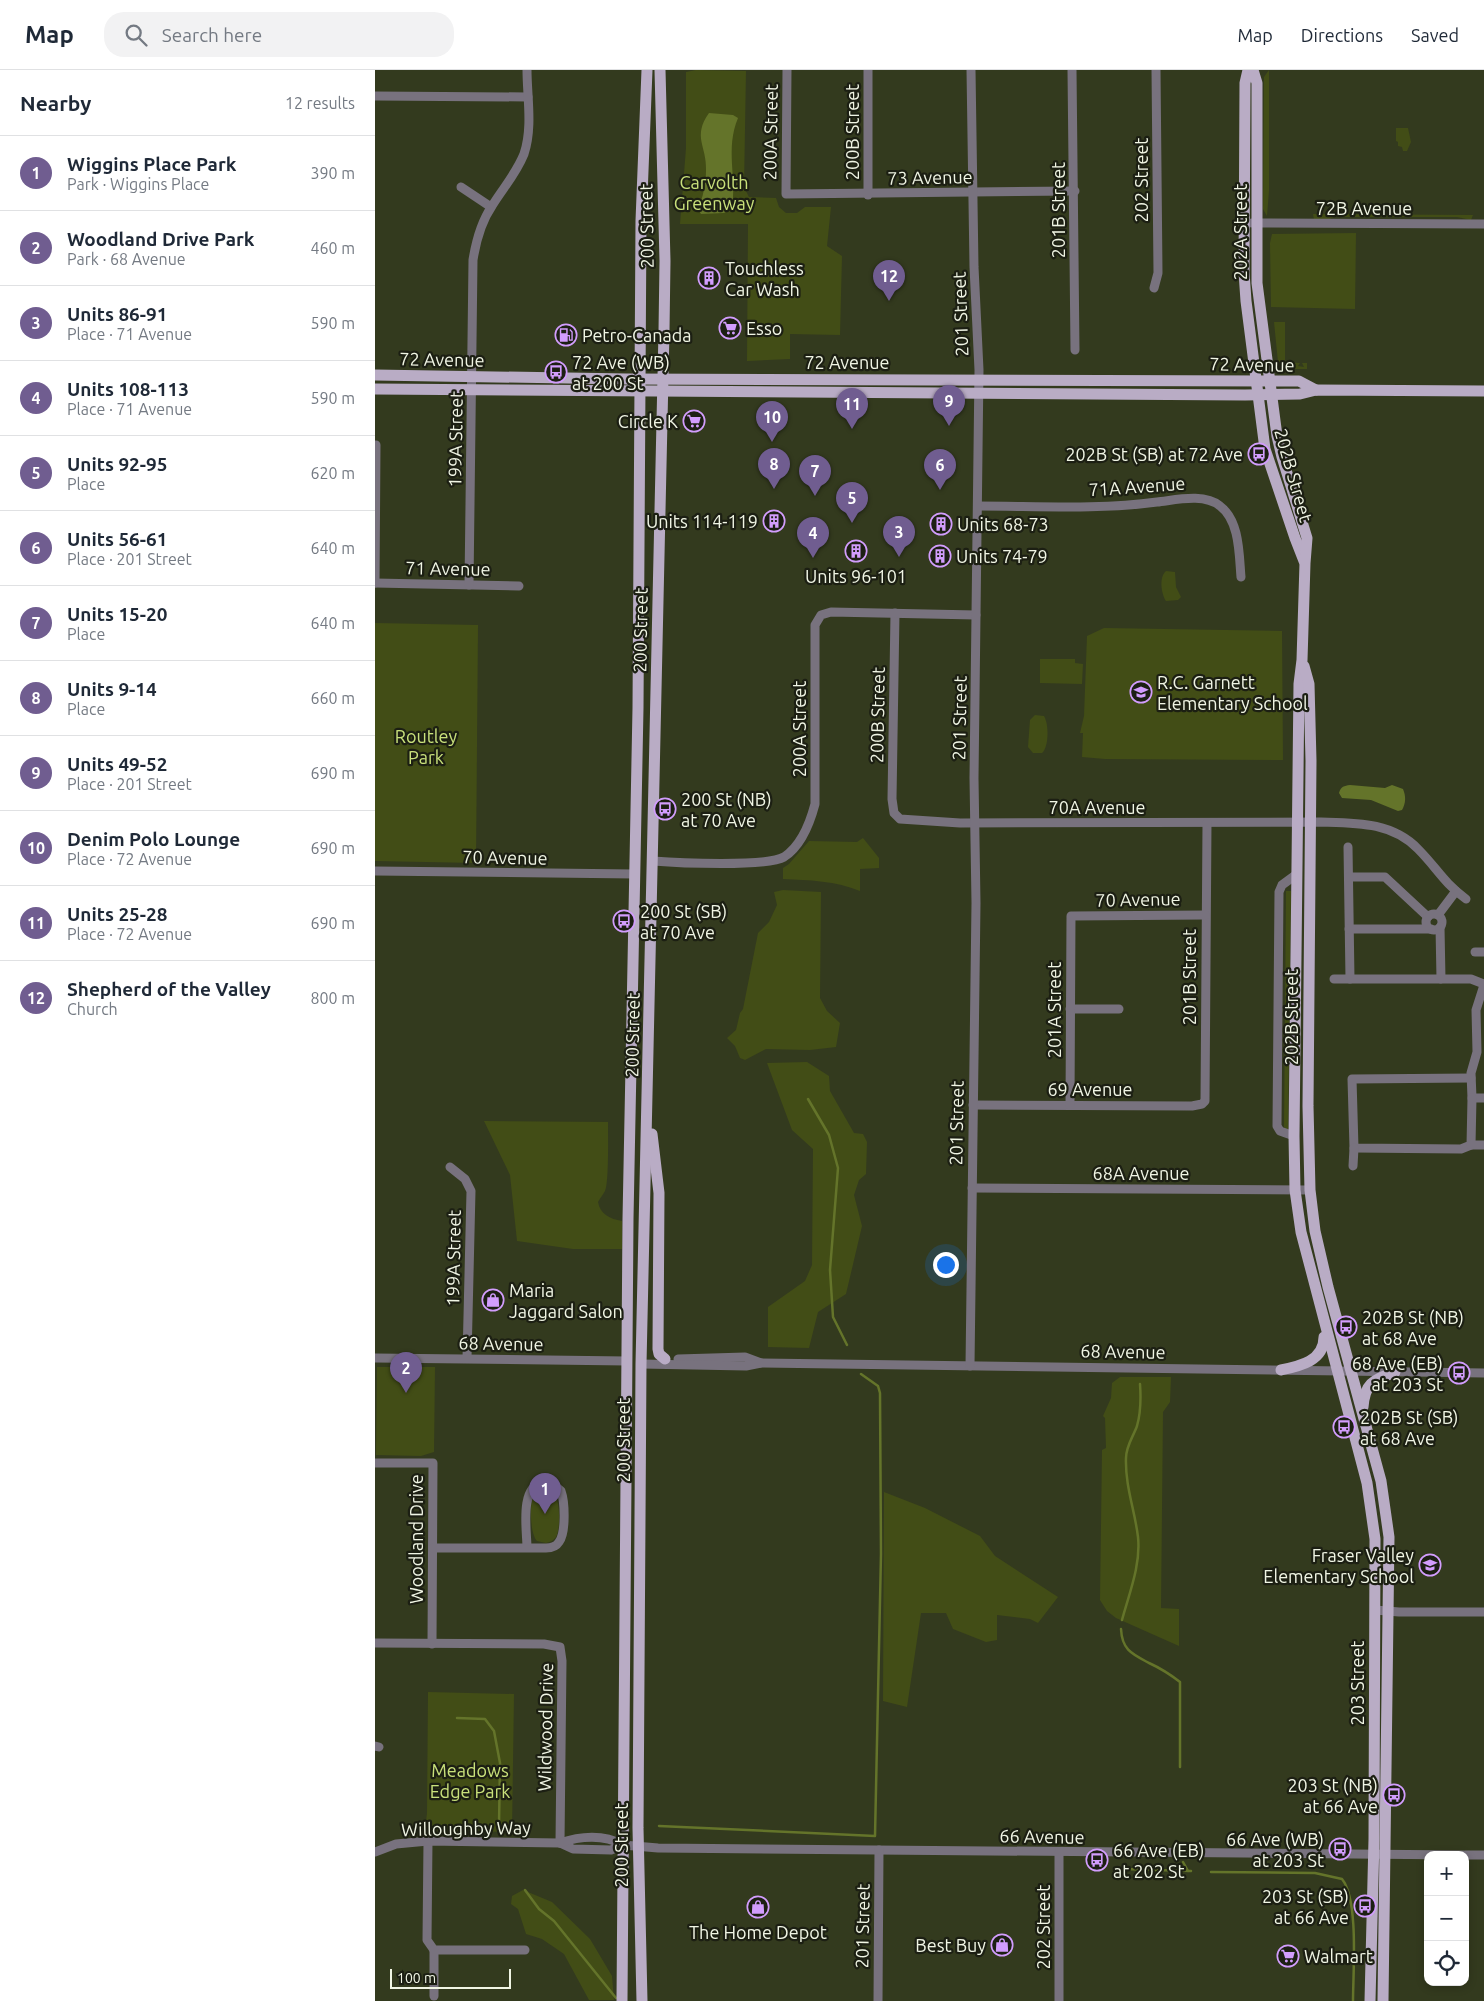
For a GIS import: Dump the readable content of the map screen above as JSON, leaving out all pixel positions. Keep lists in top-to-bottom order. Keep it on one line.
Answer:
{"streets":{"main road":["200 Street","202A Street","72 Avenue","202B Street","203 Street"],"street":["200A Street","200B Street","73 Avenue","202 Street","72B Avenue","201B Street","201 Street","199A Street","71A Avenue","71 Avenue","70A Avenue","70 Avenue","201A Street","69 Avenue","68A Avenue","68 Avenue","Woodland Drive","Wildwood Drive","Willoughby Way","66 Avenue"]},"crossings":[["200A Street","200B Street"],["200A Street","73 Avenue"],["200A Street","200 Street"],["200B Street","73 Avenue"],["200B Street","70A Avenue"],["73 Avenue","201B Street"],["73 Avenue","201 Street"],["202 Street","66 Avenue"],["72B Avenue","202A Street"],["201B Street","70A Avenue"],["201B Street","70 Avenue"],["201B Street","69 Avenue"],["200 Street","72 Avenue"],["200 Street","70 Avenue"],["200 Street","68 Avenue"],["200 Street","Willoughby Way"],["200 Street","66 Avenue"],["202A Street","72 Avenue"],["202A Street","202B Street"],["201 Street","72 Avenue"],["201 Street","71A Avenue"],["201 Street","70A Avenue"],["201 Street","69 Avenue"],["201 Street","68A Avenue"],["201 Street","68 Avenue"],["201 Street","66 Avenue"],["72 Avenue","199A Street"],["72 Avenue","202B Street"],["199A Street","71 Avenue"],["199A Street","68 Avenue"],["202B Street","70A Avenue"],["202B Street","68A Avenue"],["202B Street","68 Avenue"],["202B Street","203 Street"],["70 Avenue","201A Street"],["201A Street","69 Avenue"],["68 Avenue","203 Street"],["Woodland Drive","Wildwood Drive"],["203 Street","66 Avenue"],["Wildwood Drive","Willoughby Way"],["Willoughby Way","66 Avenue"]],"parks":["Carvolth Greenway","Routley Park","Meadows Edge Park"],"places":{"building":["Touchless Car Wash","Units 114-119","Units 68-73","Units 96-101","Units 74-79"],"supermarket":["Esso","Circle K","Walmart"],"fuel station":["Petro-Canada"],"bus stop":["72 Ave (WB) at 200 St","202B St (SB) at 72 Ave","200 St (NB) at 70 Ave","200 St (SB) at 70 Ave","202B St (NB) at 68 Ave","68 Ave (EB) at 203 St","202B St (SB) at 68 Ave","203 St (NB) at 66 Ave","66 Ave (WB) at 203 St","66 Ave (EB) at 202 St","203 St (SB) at 66 Ave"],"school or university":["R.C. Garnett Elementary School","Fraser Valley Elementary School"],"shop":["Maria Jaggard Salon","The Home Depot","Best Buy"]},"scale_bar":"100 m","page":{"header":"Map","search":"Search here","nav":["Map","Directions","Saved"],"heading":["Nearby","12 results"],"list":[{"mark":"1","name":"Wiggins Place Park","note":"Park · Wiggins Place","value":"390 m"},{"mark":"2","name":"Woodland Drive Park","note":"Park · 68 Avenue","value":"460 m"},{"mark":"3","name":"Units 86-91","note":"Place · 71 Avenue","value":"590 m"},{"mark":"4","name":"Units 108-113","note":"Place · 71 Avenue","value":"590 m"},{"mark":"5","name":"Units 92-95","note":"Place","value":"620 m"},{"mark":"6","name":"Units 56-61","note":"Place · 201 Street","value":"640 m"},{"mark":"7","name":"Units 15-20","note":"Place","value":"640 m"},{"mark":"8","name":"Units 9-14","note":"Place","value":"660 m"},{"mark":"9","name":"Units 49-52","note":"Place · 201 Street","value":"690 m"},{"mark":"10","name":"Denim Polo Lounge","note":"Place · 72 Avenue","value":"690 m"},{"mark":"11","name":"Units 25-28","note":"Place · 72 Avenue","value":"690 m"},{"mark":"12","name":"Shepherd of the Valley","note":"Church","value":"800 m"}],"pins":["12","9","11","10","8","6","7","5","3","4","2","1"],"map_buttons":["+","−"],"scale":"100 m"}}
